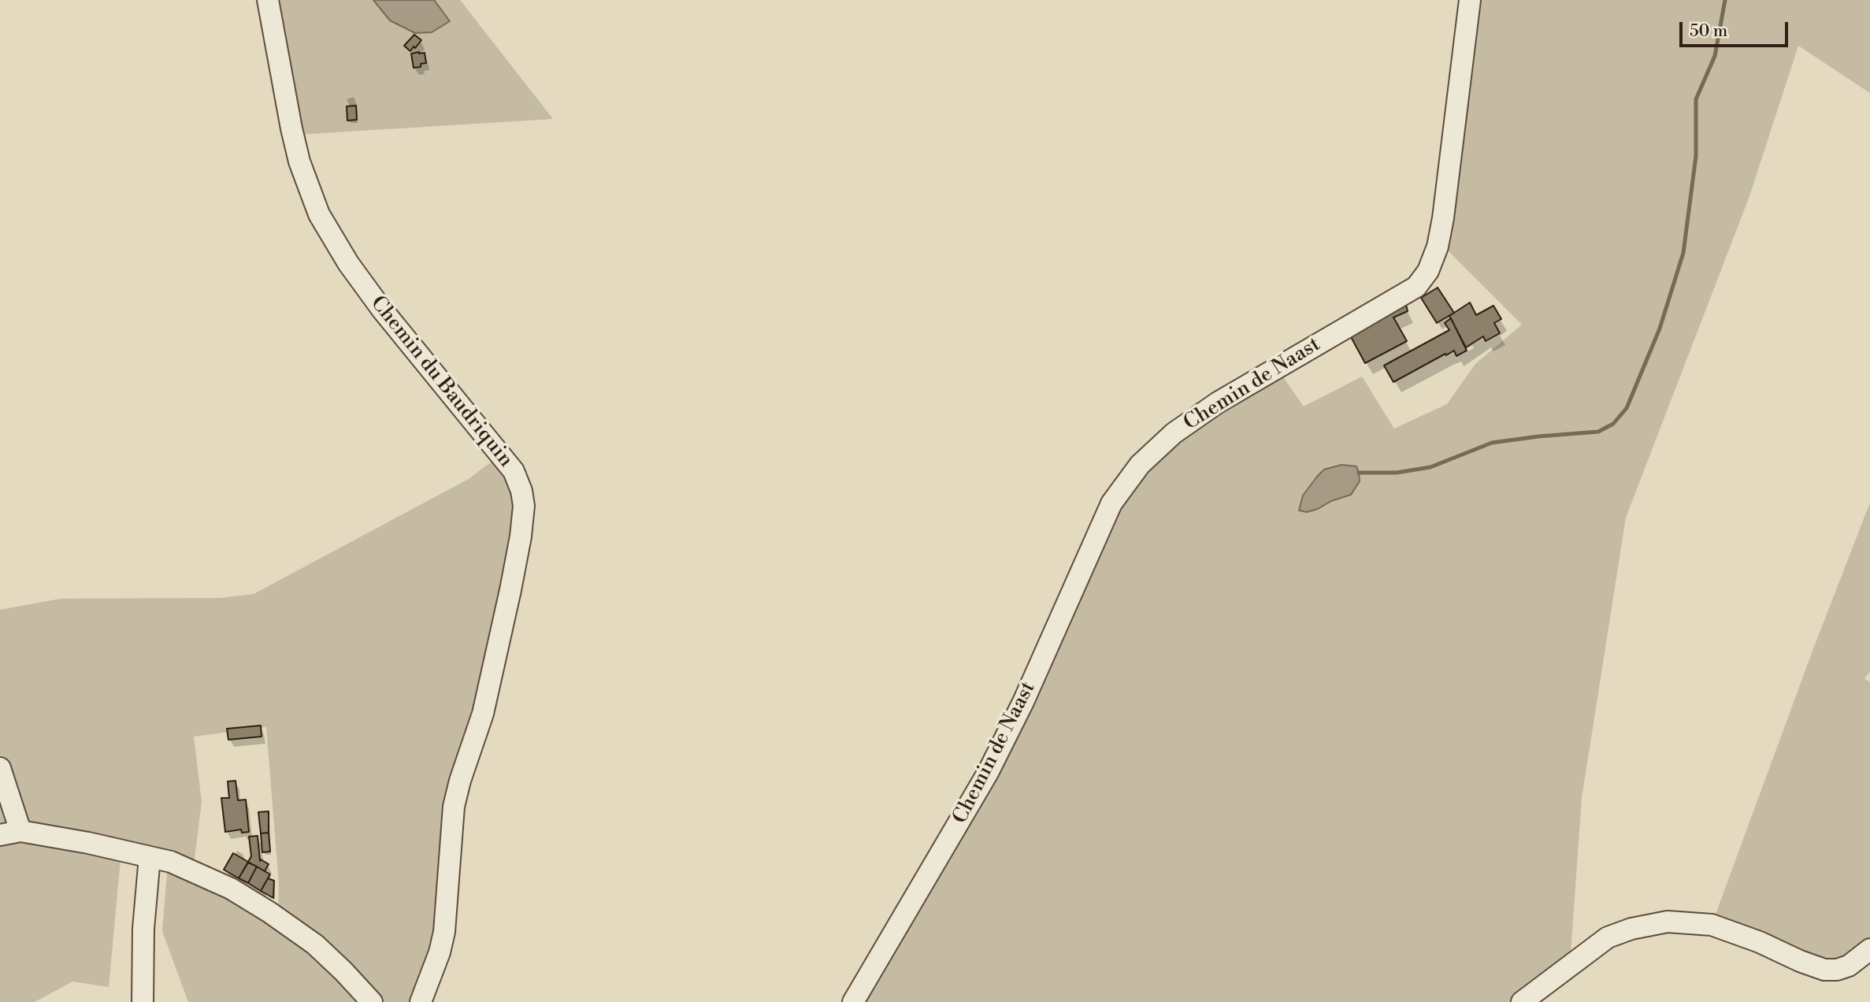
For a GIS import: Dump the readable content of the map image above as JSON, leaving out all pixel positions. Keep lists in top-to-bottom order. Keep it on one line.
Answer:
{"streets":{"street":["Chemin du Baudriquin","Chemin de Naast"]},"scale_bar":"50 m"}
